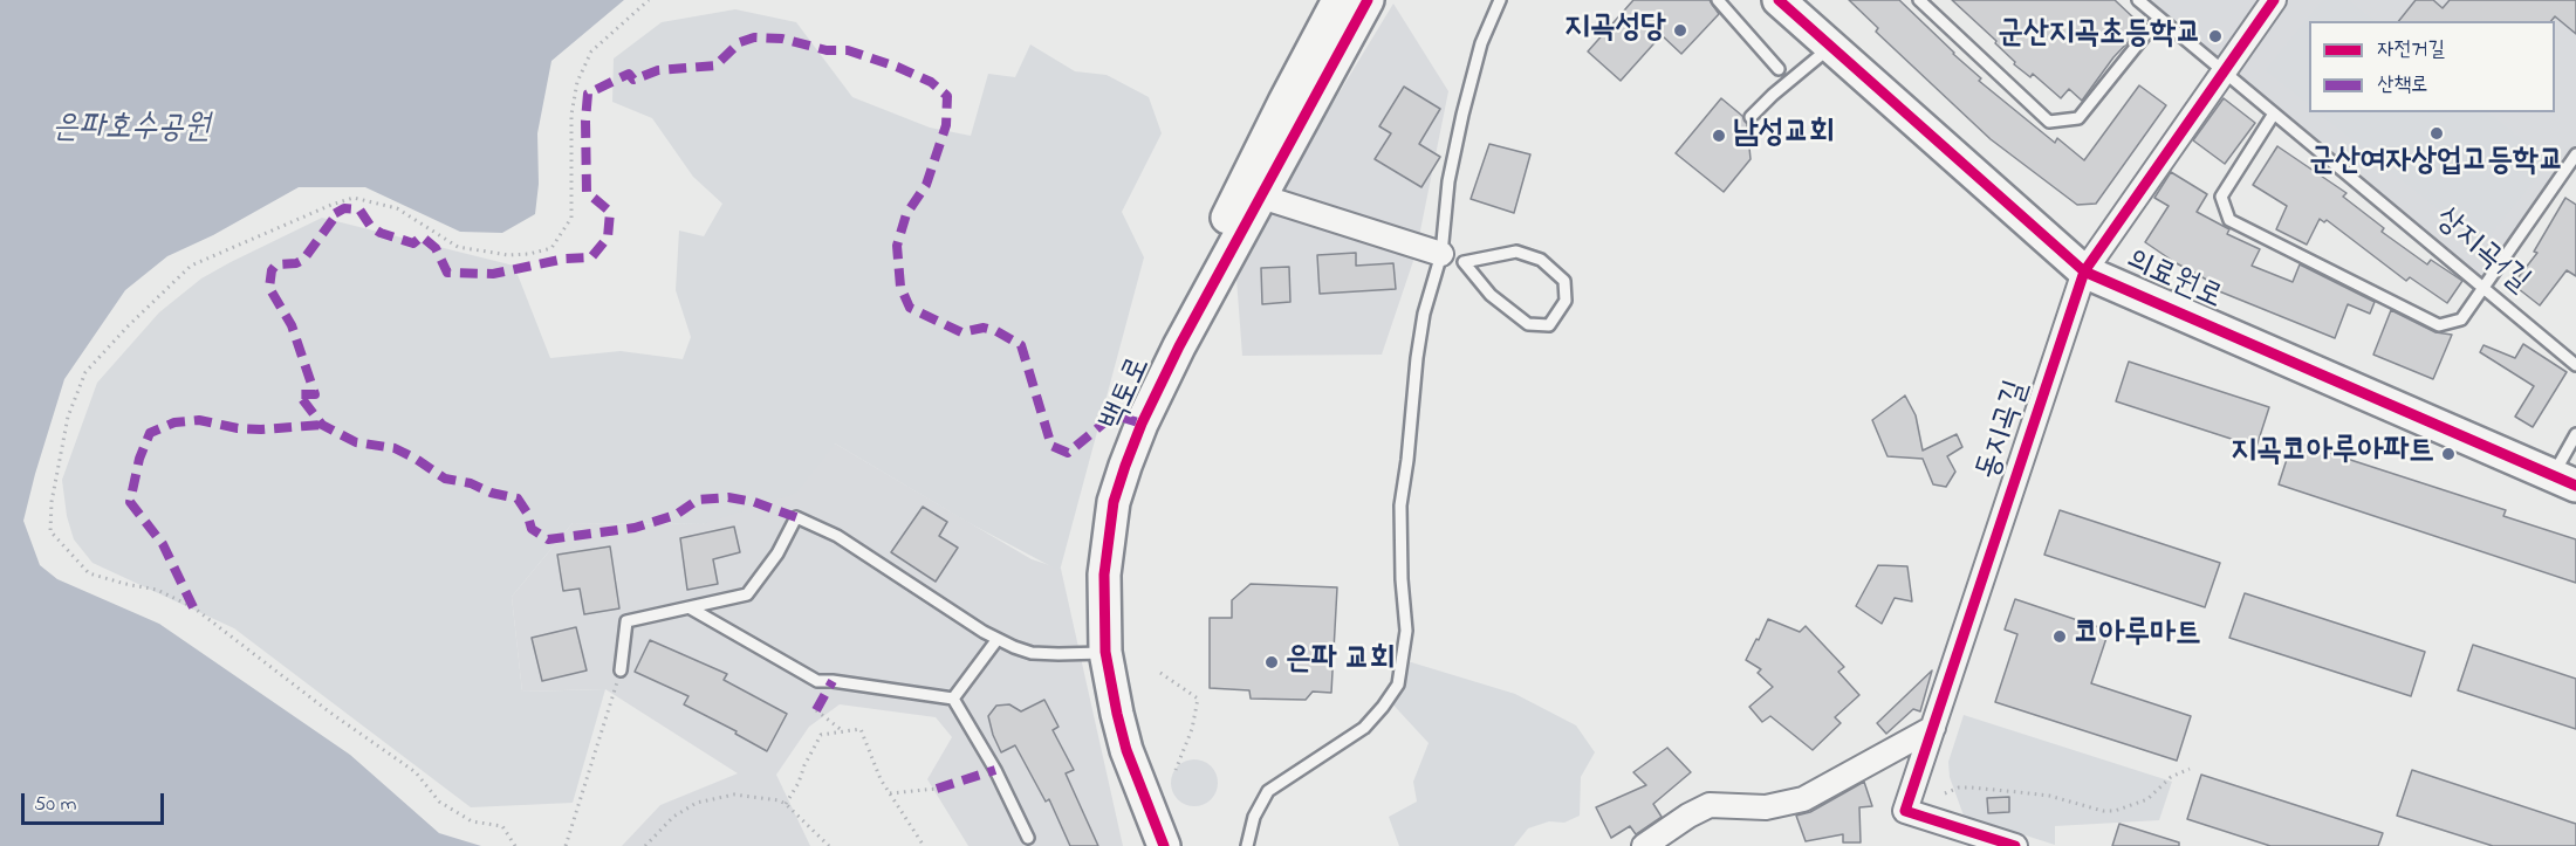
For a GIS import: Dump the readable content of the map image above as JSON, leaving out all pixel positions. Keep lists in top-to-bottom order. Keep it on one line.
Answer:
{"streets":{"street":["의료원로","백토로","동지곡길"],"lane":["상지곡1길"]},"crossings":[["상지곡1길","동지곡길"],["의료원로","동지곡길"]],"water":["은파호수공원"],"places":["지곡성당","군산지곡초등학교","군산여자상업고등학교","남성교회","지곡코아루아파트","코아루마트","은파 교회"],"legend":["자전거길","산책로"],"scale_bar":"50 m"}
